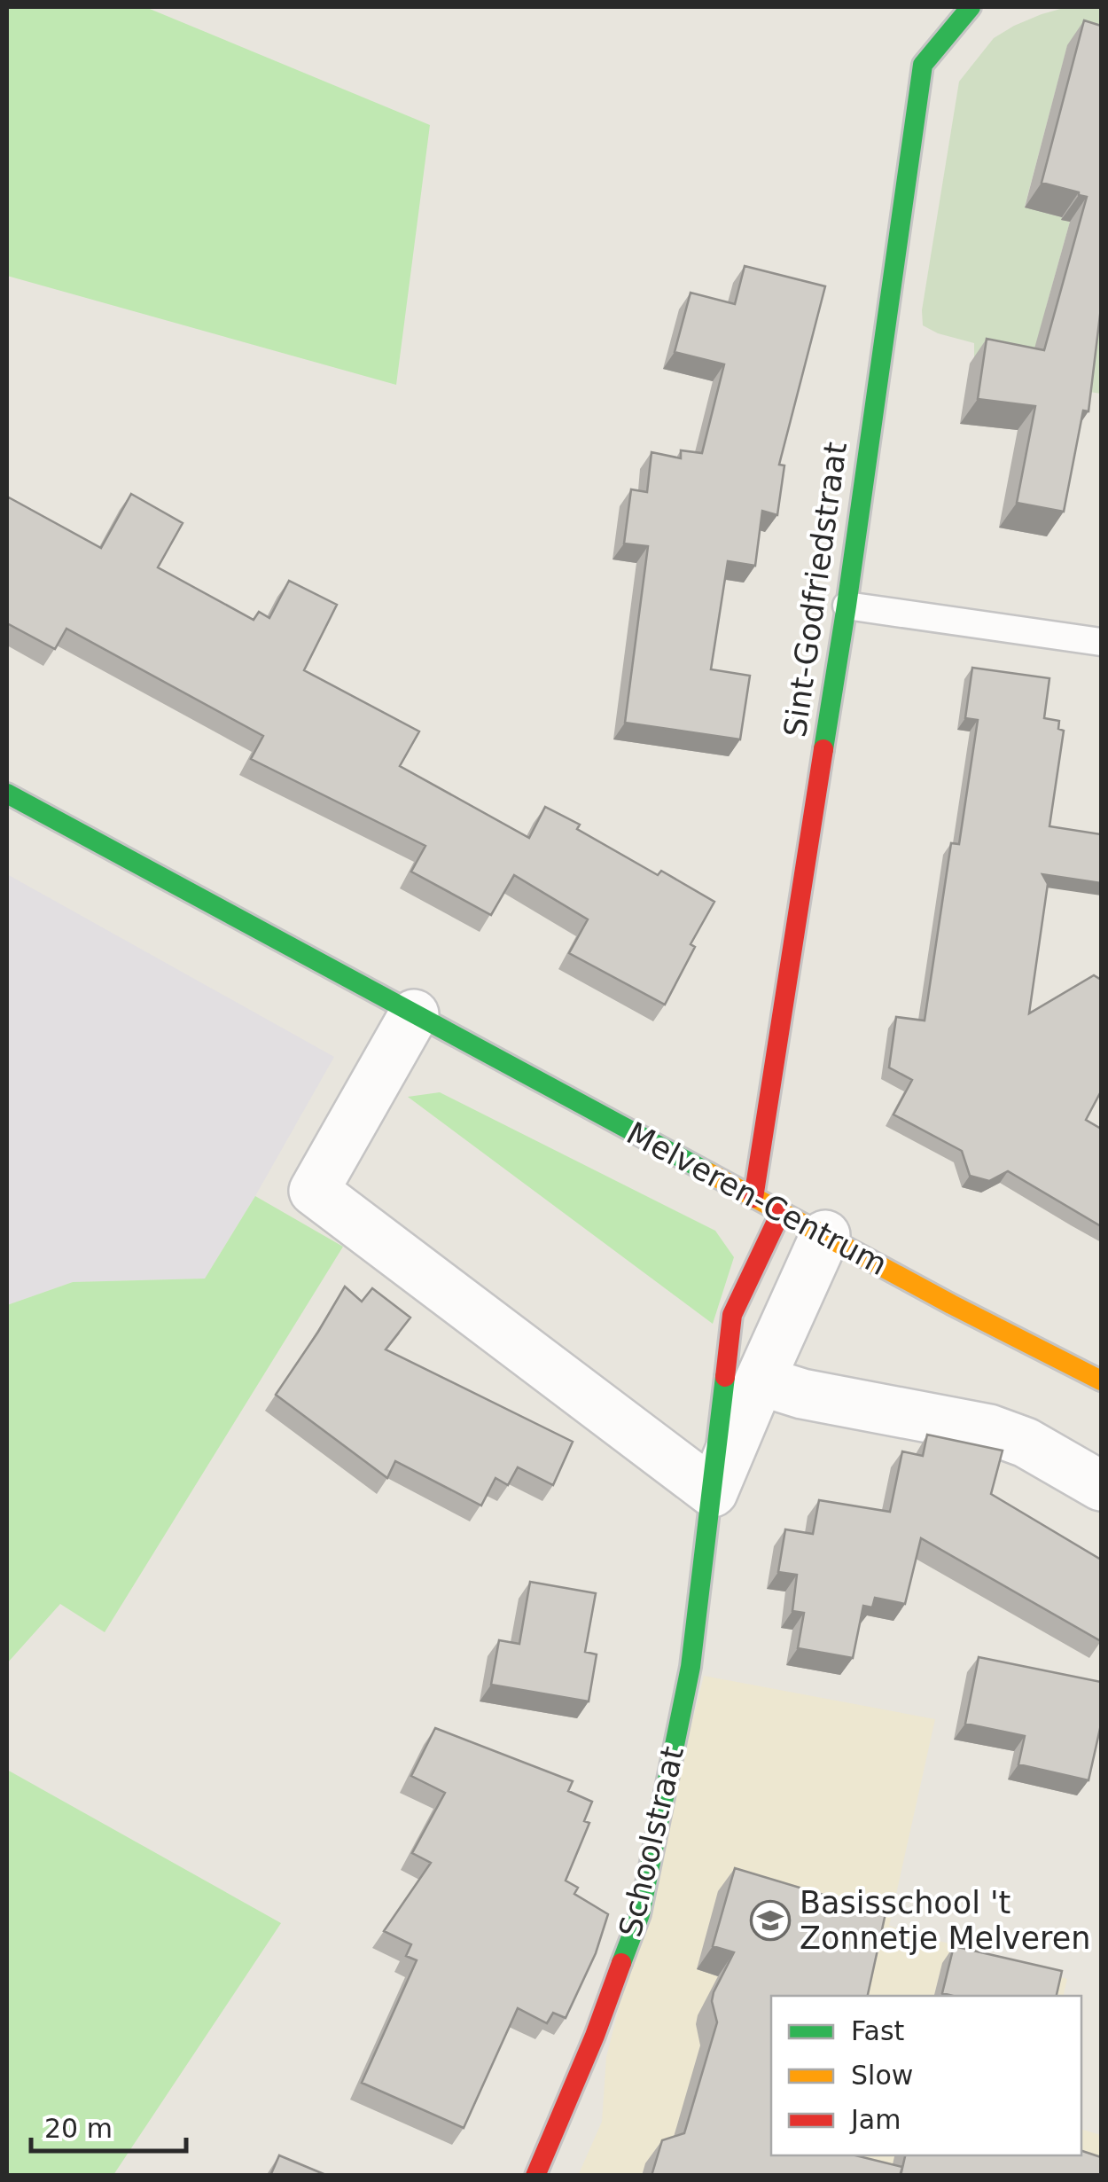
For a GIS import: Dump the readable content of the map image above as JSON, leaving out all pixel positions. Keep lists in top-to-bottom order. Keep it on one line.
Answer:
{"streets":{"street":["Sint-Godfriedstraat","Melveren-Centrum","Schoolstraat"]},"crossings":[["Sint-Godfriedstraat","Melveren-Centrum"],["Melveren-Centrum","Schoolstraat"]],"places":{"school or university":["Basisschool 't Zonnetje Melveren"]},"legend":["Fast","Slow","Jam"],"scale_bar":"20 m"}
